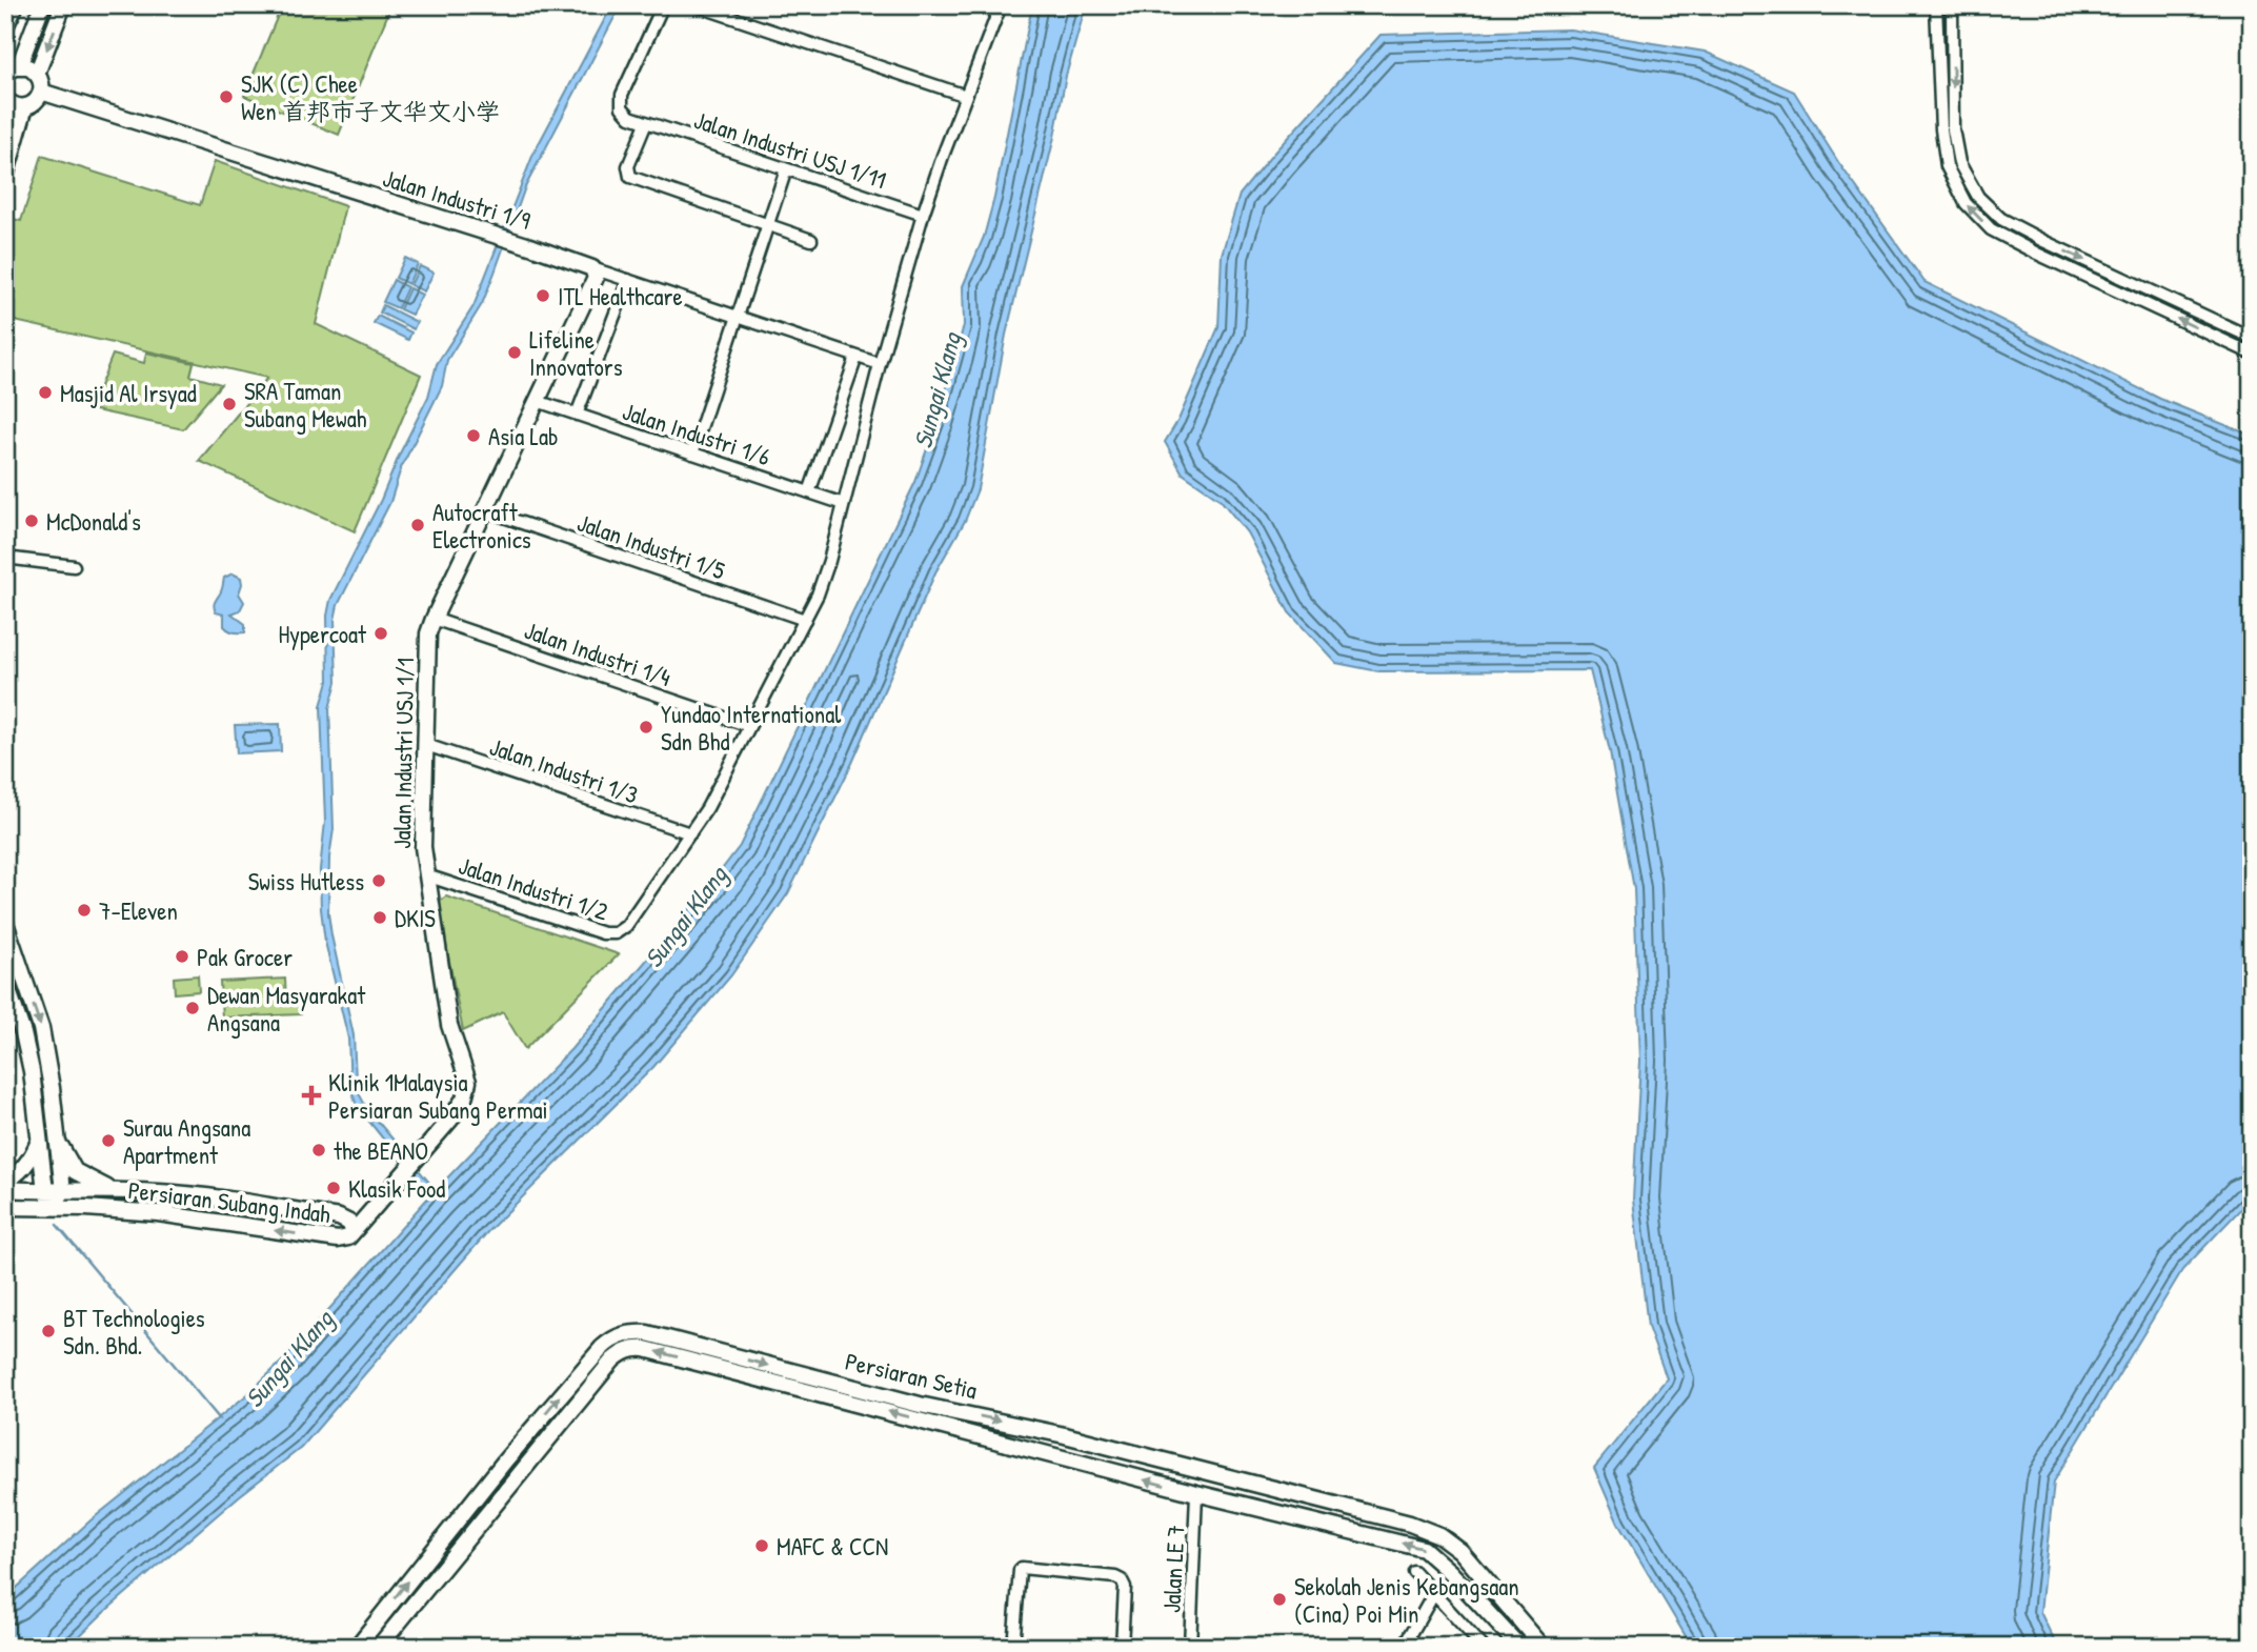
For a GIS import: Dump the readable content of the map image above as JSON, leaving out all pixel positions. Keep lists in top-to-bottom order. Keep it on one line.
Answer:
{"streets":{"street":["Jalan Industri USJ 1/11","Jalan Industri 1/9","Jalan Industri 1/6","Jalan Industri 1/5","Jalan Industri 1/4","Jalan Industri USJ 1/1","Jalan Industri 1/3","Jalan Industri 1/2","Persiaran Subang Indah","Persiaran Setia","Jalan LE 7"]},"crossings":[["Jalan Industri 1/9","Jalan Industri USJ 1/1"],["Jalan Industri 1/6","Jalan Industri USJ 1/1"],["Jalan Industri 1/5","Jalan Industri USJ 1/1"],["Jalan Industri 1/4","Jalan Industri USJ 1/1"],["Jalan Industri USJ 1/1","Jalan Industri 1/3"],["Jalan Industri USJ 1/1","Jalan Industri 1/2"],["Jalan Industri USJ 1/1","Persiaran Subang Indah"],["Jalan Industri 1/3","Jalan Industri 1/2"],["Persiaran Setia","Jalan LE 7"]],"water":["Sungai Klang"],"places":{"other":["SJK (C) Chee Wen 首邦市子文华文小学","ITL Healthcare","Lifeline Innovators","Masjid Al Irsyad","SRA Taman Subang Mewah","Asia Lab","McDonald's","Autocraft Electronics","Hypercoat","Yundao International Sdn Bhd","Swiss Hutless","7-Eleven","DKIS","Pak Grocer","Dewan Masyarakat Angsana","Surau Angsana Apartment","the BEANO","Klasik Food","BT Technologies Sdn. Bhd.","MAFC & CCN","Sekolah Jenis Kebangsaan (Cina) Poi Min"],"health":["Klinik 1Malaysia Persiaran Subang Permai"]}}
